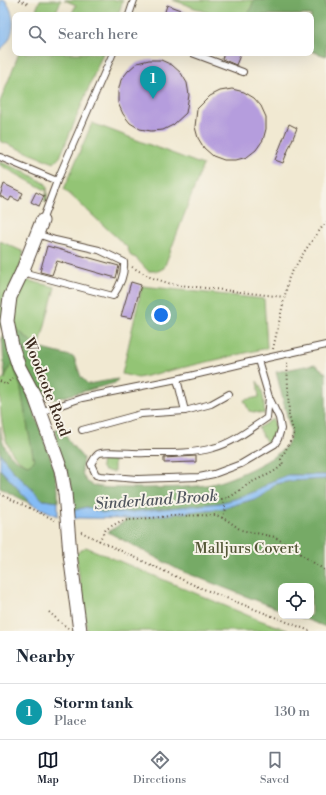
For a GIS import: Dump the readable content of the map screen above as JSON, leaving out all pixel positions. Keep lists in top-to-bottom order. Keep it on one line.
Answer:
{"streets":{"street":["Woodcote Road"]},"water":["Sinderland Brook"],"parks":["Malljurs Covert"],"page":{"search":"Search here","pins":"1","heading":"Nearby","list":[{"mark":"1","name":"Storm tank","note":"Place","value":"130 m"}],"nav":["Map","Directions","Saved"]}}
